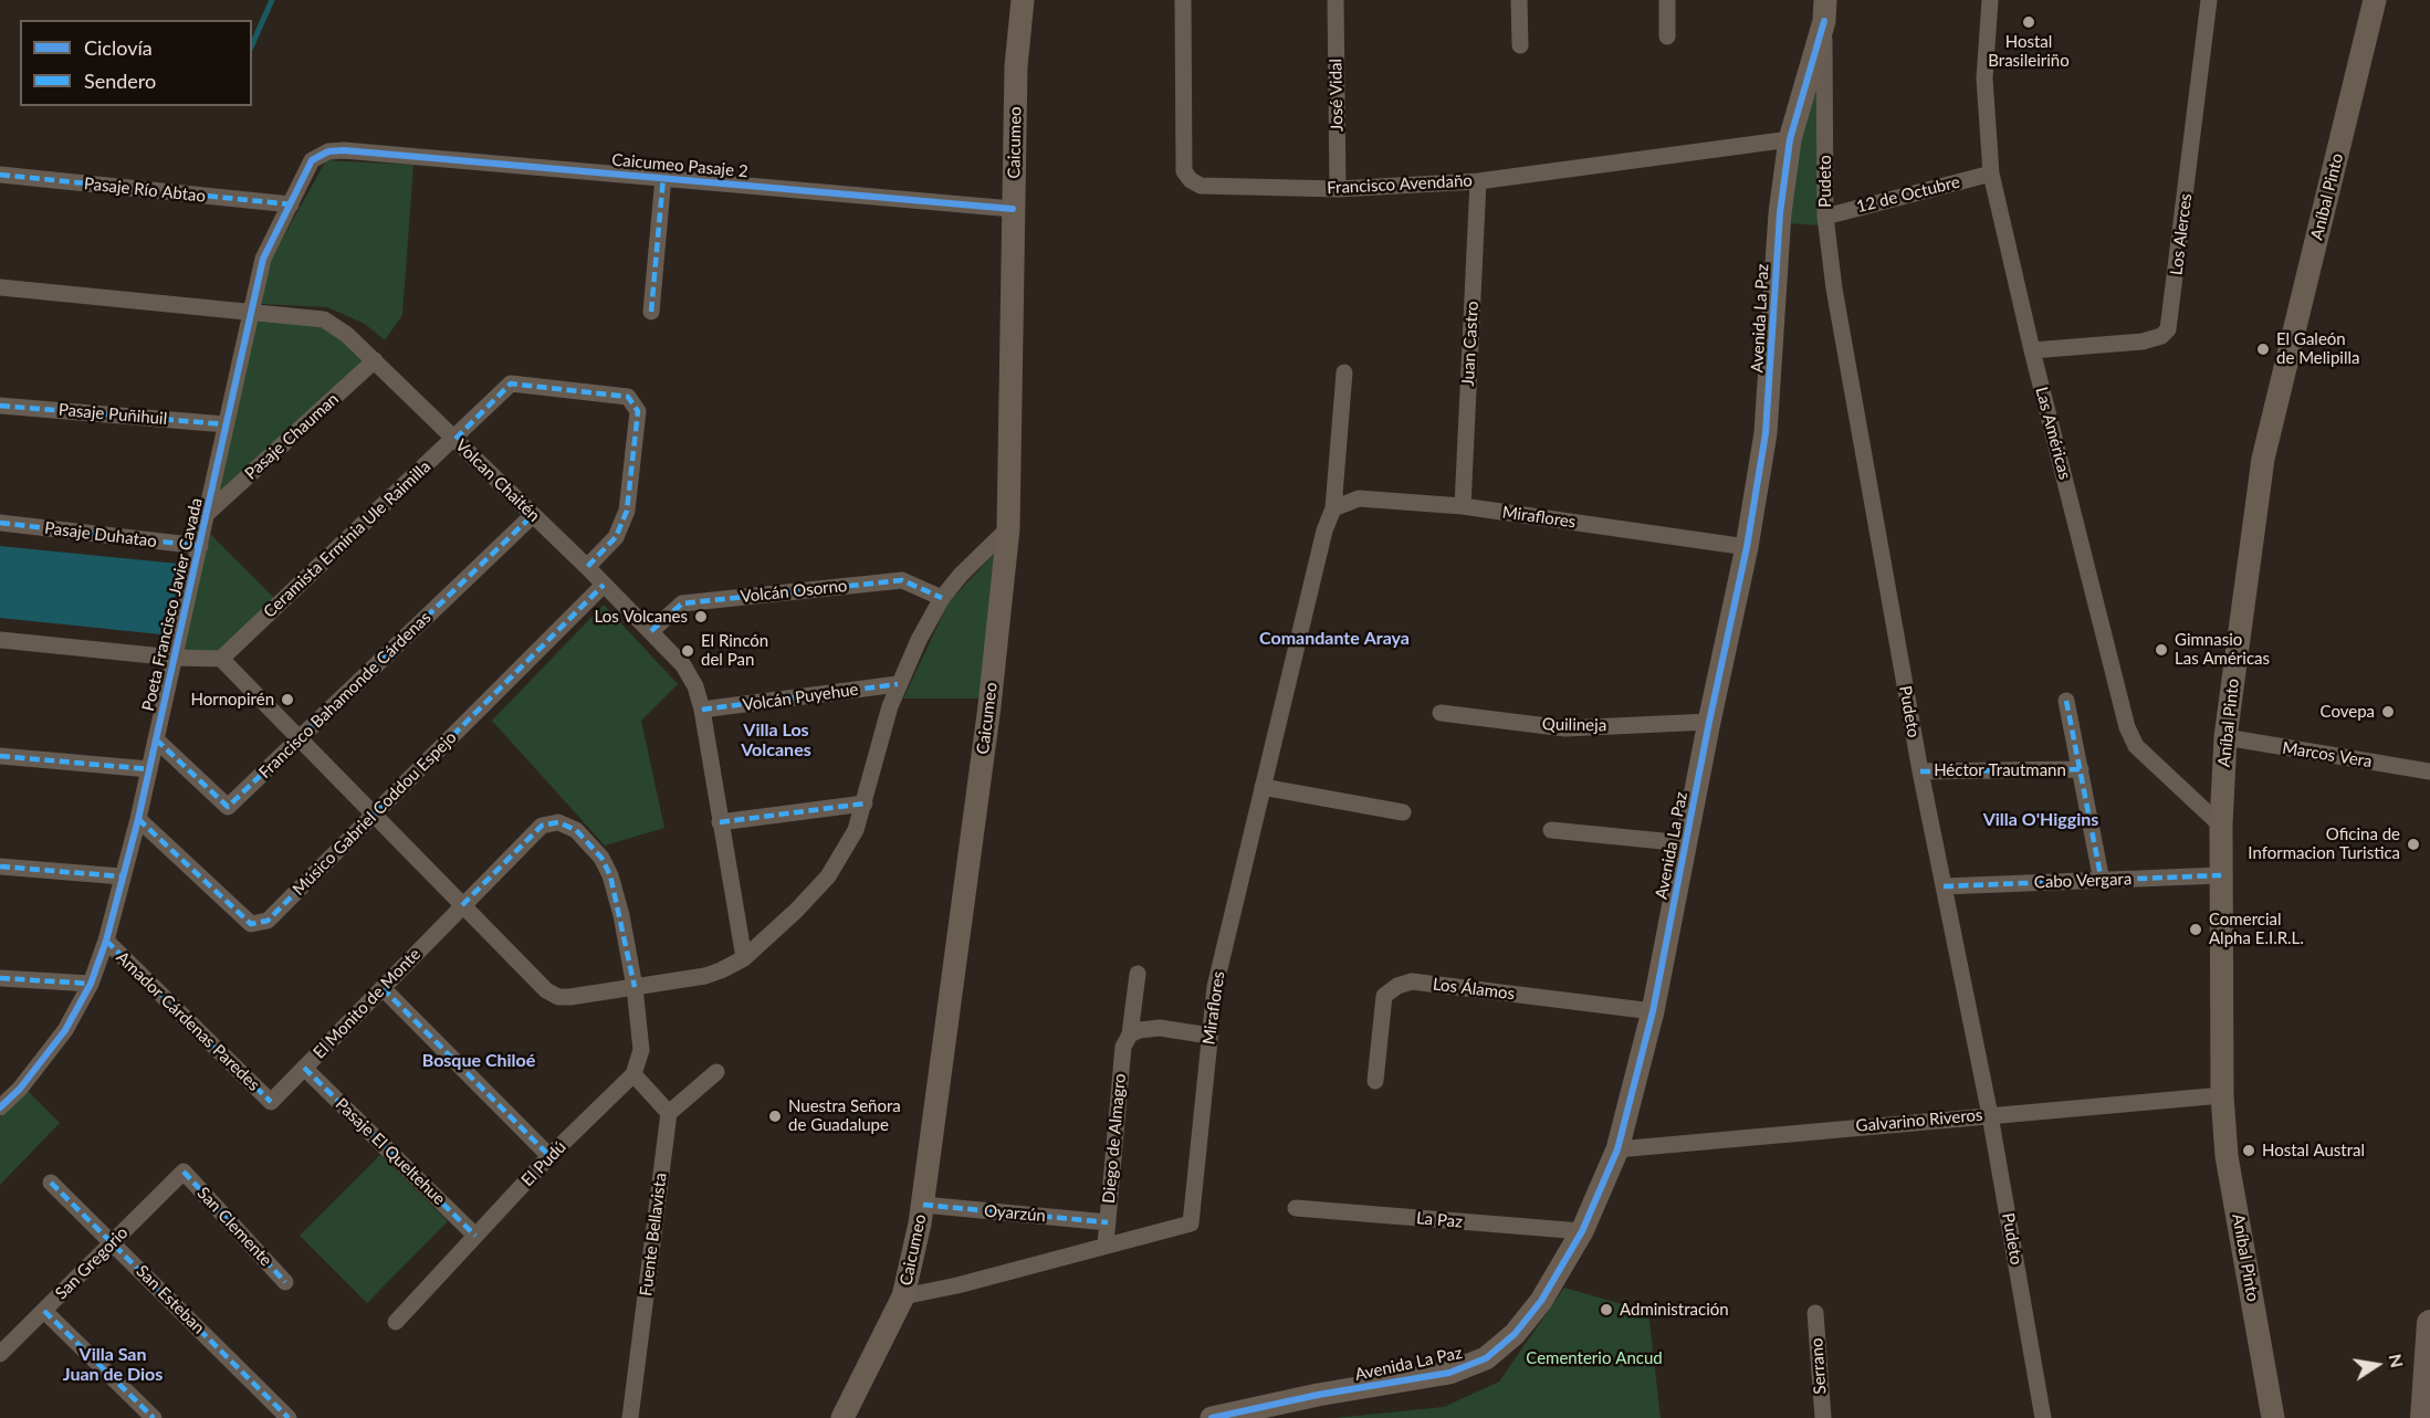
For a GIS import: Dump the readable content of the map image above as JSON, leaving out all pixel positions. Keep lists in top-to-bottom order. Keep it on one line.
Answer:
{"streets":{"street":["José Vidal","Caicumeo","Caicumeo Pasaje 2","Pudeto","Francisco Avendaño","Pasaje Río Abtao","12 de Octubre","Aníbal Pinto","Los Alerces","Avenida La Paz","Juan Castro","Pasaje Puñihuil","Las Américas","Pasaje Chauman","Volcan Chaitén","Miraflores","Pasaje Duhatao","Ceramista Erminia Ule Raimilla","Volcán Osorno","Poeta Francisco Javier Cavada","Francisco Bahamonde Cárdenas","Volcán Puyehue","Quilineja","Marcos Vera","Héctor Trautmann","Músico Gabriel Coddou Espejo","Cabo Vergara","Los Álamos","El Monito de Monte","Amador Cárdenas Paredes","Galvarino Riveros","Diego de Almagro","Pasaje El Queltehue","El Pudú","Oyarzún","La Paz","San Clemente","Fuente Bellavista","San Gregorio","San Esteban","Serrano"]},"crossings":[["José Vidal","Francisco Avendaño"],["Caicumeo","Caicumeo Pasaje 2"],["Caicumeo","Miraflores"],["Caicumeo","Oyarzún"],["Caicumeo Pasaje 2","Poeta Francisco Javier Cavada"],["Pudeto","12 de Octubre"],["Pudeto","Avenida La Paz"],["Pudeto","Héctor Trautmann"],["Pudeto","Cabo Vergara"],["Pudeto","Galvarino Riveros"],["Francisco Avendaño","Avenida La Paz"],["Francisco Avendaño","Juan Castro"],["Pasaje Río Abtao","Poeta Francisco Javier Cavada"],["12 de Octubre","Las Américas"],["Aníbal Pinto","Las Américas"],["Aníbal Pinto","Marcos Vera"],["Aníbal Pinto","Cabo Vergara"],["Aníbal Pinto","Galvarino Riveros"],["Los Alerces","Las Américas"],["Avenida La Paz","Miraflores"],["Avenida La Paz","Quilineja"],["Avenida La Paz","Los Álamos"],["Avenida La Paz","Galvarino Riveros"],["Avenida La Paz","La Paz"],["Juan Castro","Miraflores"],["Pasaje Puñihuil","Poeta Francisco Javier Cavada"],["Pasaje Chauman","Volcan Chaitén"],["Pasaje Chauman","Poeta Francisco Javier Cavada"],["Volcan Chaitén","Ceramista Erminia Ule Raimilla"],["Volcan Chaitén","Volcán Osorno"],["Volcan Chaitén","Poeta Francisco Javier Cavada"],["Volcan Chaitén","Francisco Bahamonde Cárdenas"],["Volcan Chaitén","Volcán Puyehue"],["Volcan Chaitén","Músico Gabriel Coddou Espejo"],["Miraflores","Diego de Almagro"],["Pasaje Duhatao","Poeta Francisco Javier Cavada"],["Poeta Francisco Javier Cavada","Francisco Bahamonde Cárdenas"],["Poeta Francisco Javier Cavada","Músico Gabriel Coddou Espejo"],["Poeta Francisco Javier Cavada","Amador Cárdenas Paredes"],["El Monito de Monte","Amador Cárdenas Paredes"],["El Monito de Monte","Pasaje El Queltehue"],["Diego de Almagro","Oyarzún"],["Pasaje El Queltehue","El Pudú"],["San Clemente","San Gregorio"],["San Gregorio","San Esteban"]],"districts":["Comandante Araya","Villa Los Volcanes","Villa O'Higgins","Bosque Chiloé","Villa San Juan de Dios"],"parks":["Cementerio Ancud"],"places":["Hostal Brasileiriño","El Galeón de Melipilla","Los Volcanes","Gimnasio Las Américas","El Rincón del Pan","Hornopirén","Covepa","Oficina de Informacion Turistica","Comercial Alpha E.I.R.L.","Nuestra Señora de Guadalupe","Hostal Austral","Administración"],"legend":["Ciclovía","Sendero"],"north":"right"}
